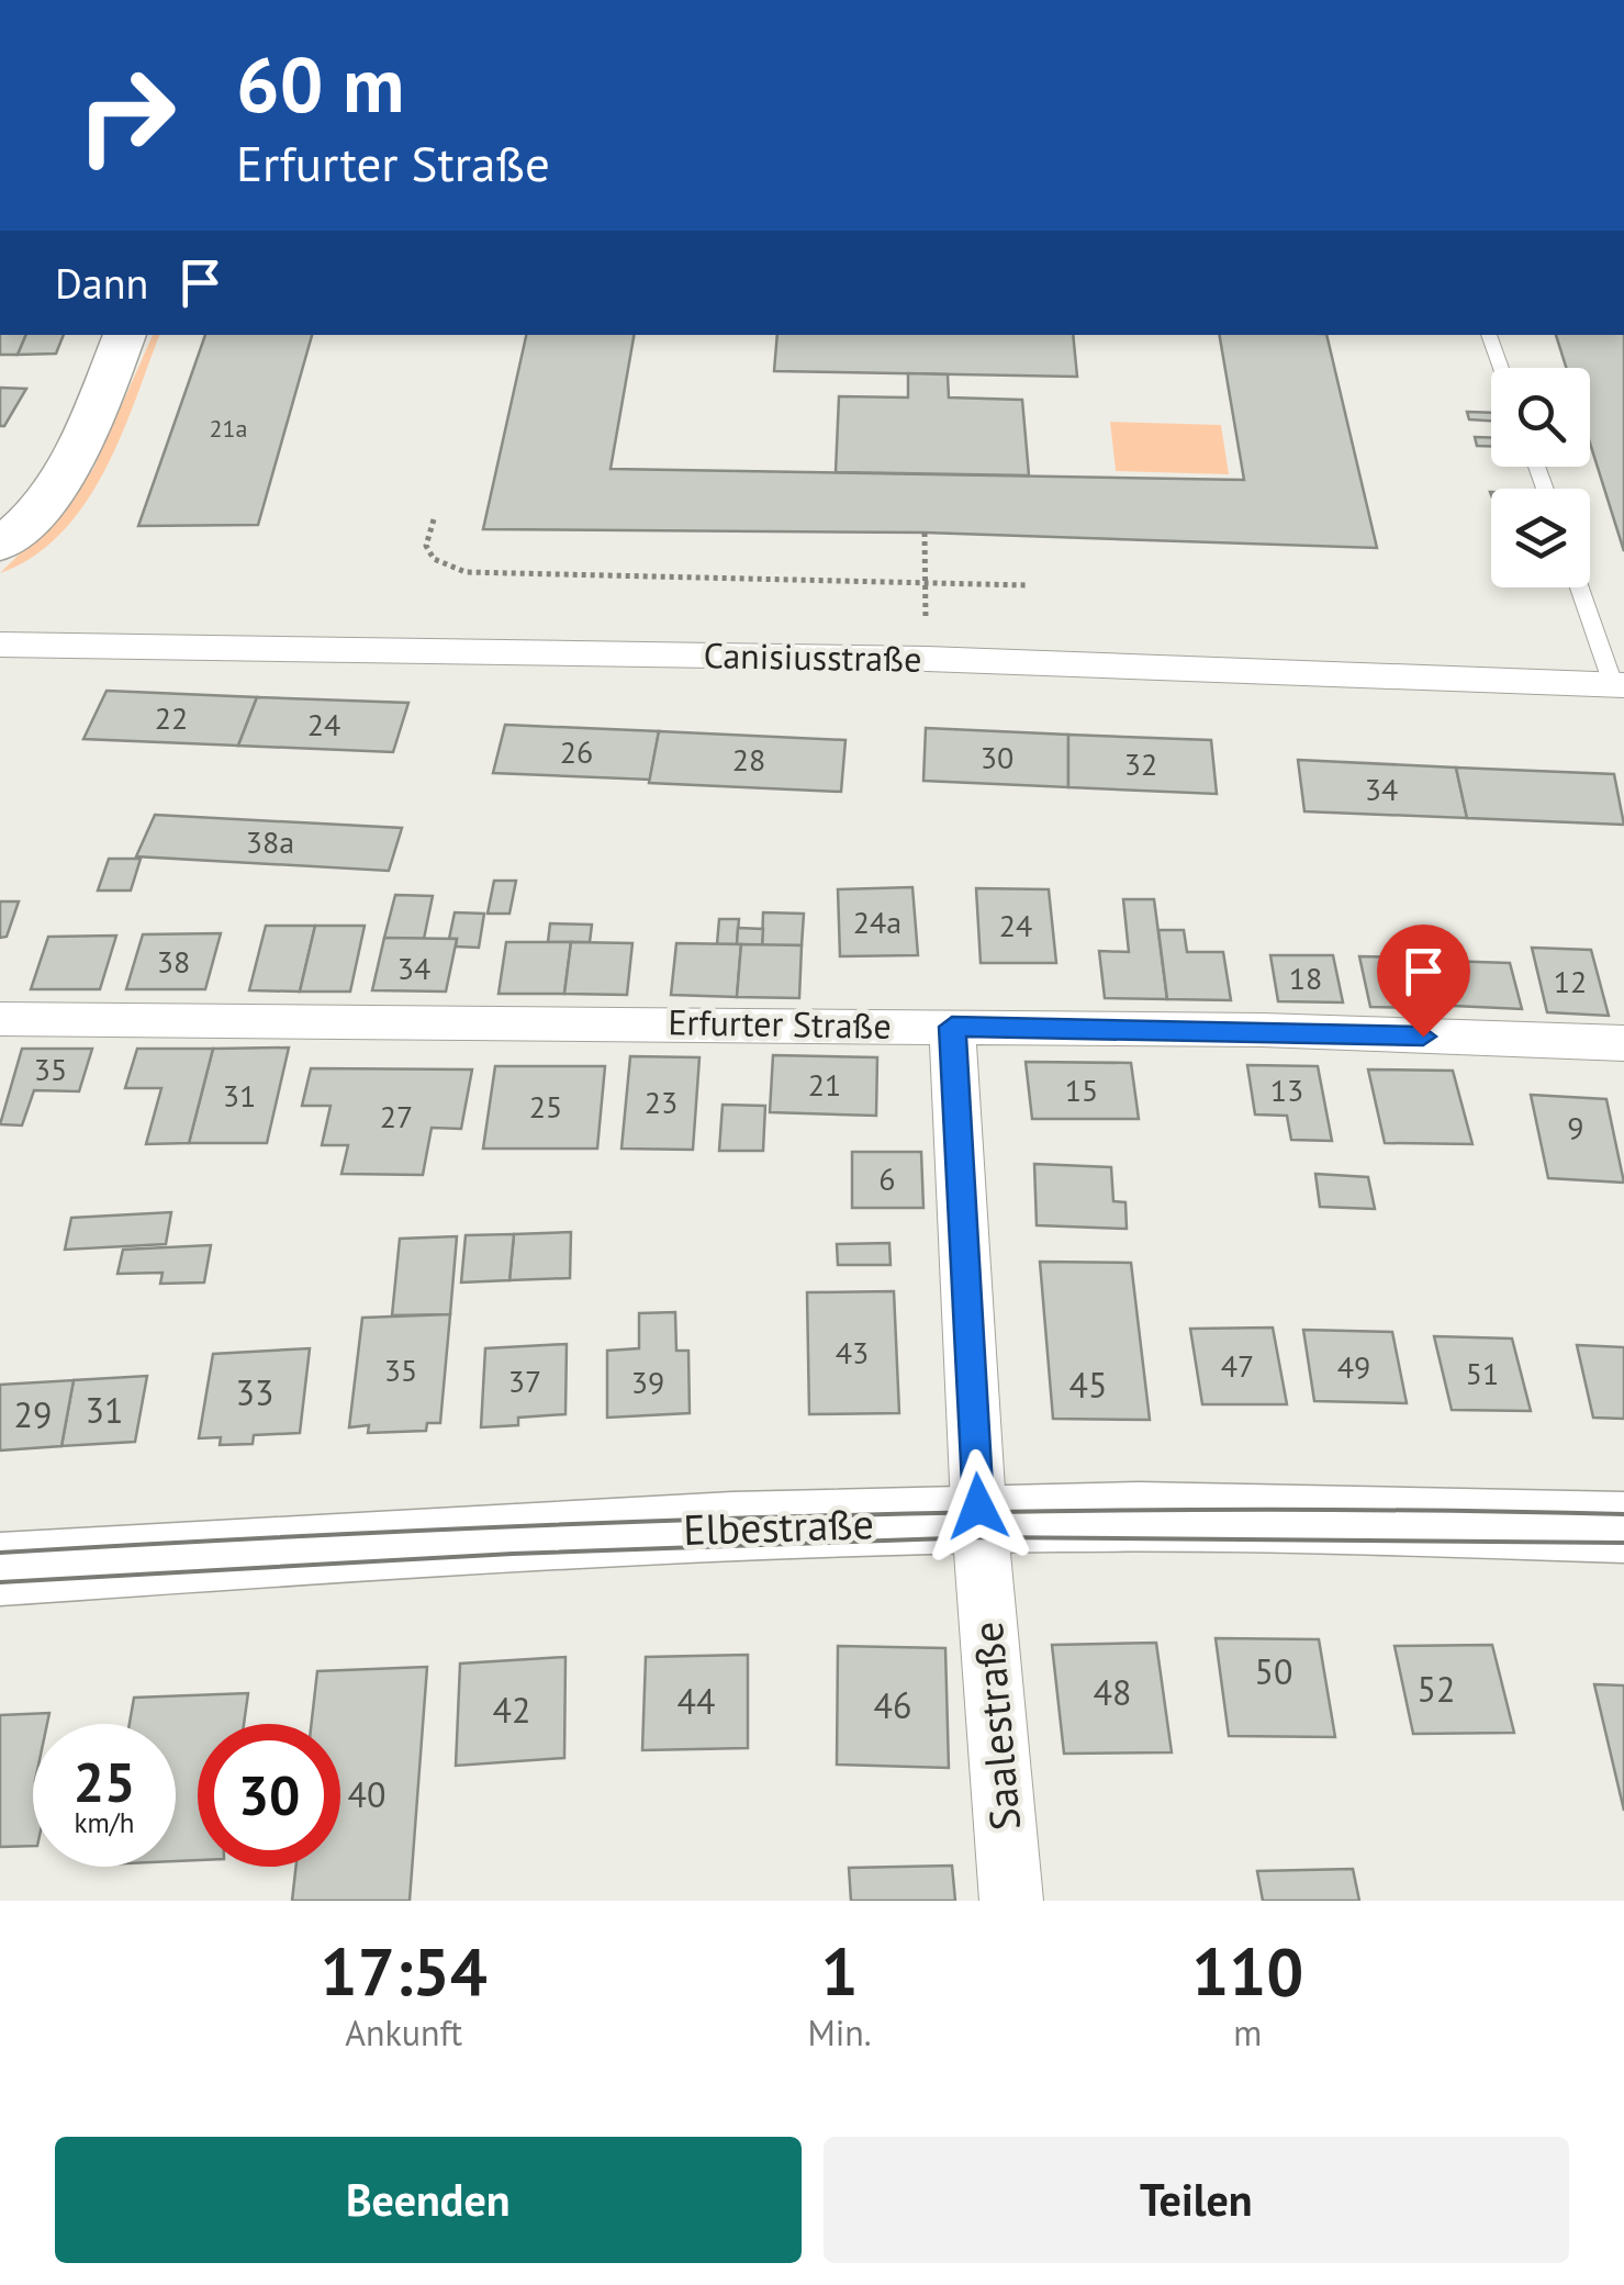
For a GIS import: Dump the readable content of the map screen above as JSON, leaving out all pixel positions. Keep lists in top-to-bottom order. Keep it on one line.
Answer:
{"streets":{"main road":["Elbestraße"],"street":["Canisiusstraße","Erfurter Straße","Saalestraße"]},"crossings":[["Erfurter Straße","Saalestraße"],["Elbestraße","Saalestraße"]],"house_numbers":["21a","22","24","26","30","28","32","34","38a","24a","24","38","34","18","12","35","21","15","13","31","23","25","27","9","6","43","47","49","35","51","37","39","45","33","31","29","50","52","48","44","46","42","40"],"page":{"turn":["60 m","Erfurter Straße"],"then":"Dann","speed":"25 km/h","limit":"30","eta":["17:54","Ankunft","1","Min.","110","m"],"buttons":["Beenden","Teilen"]}}
